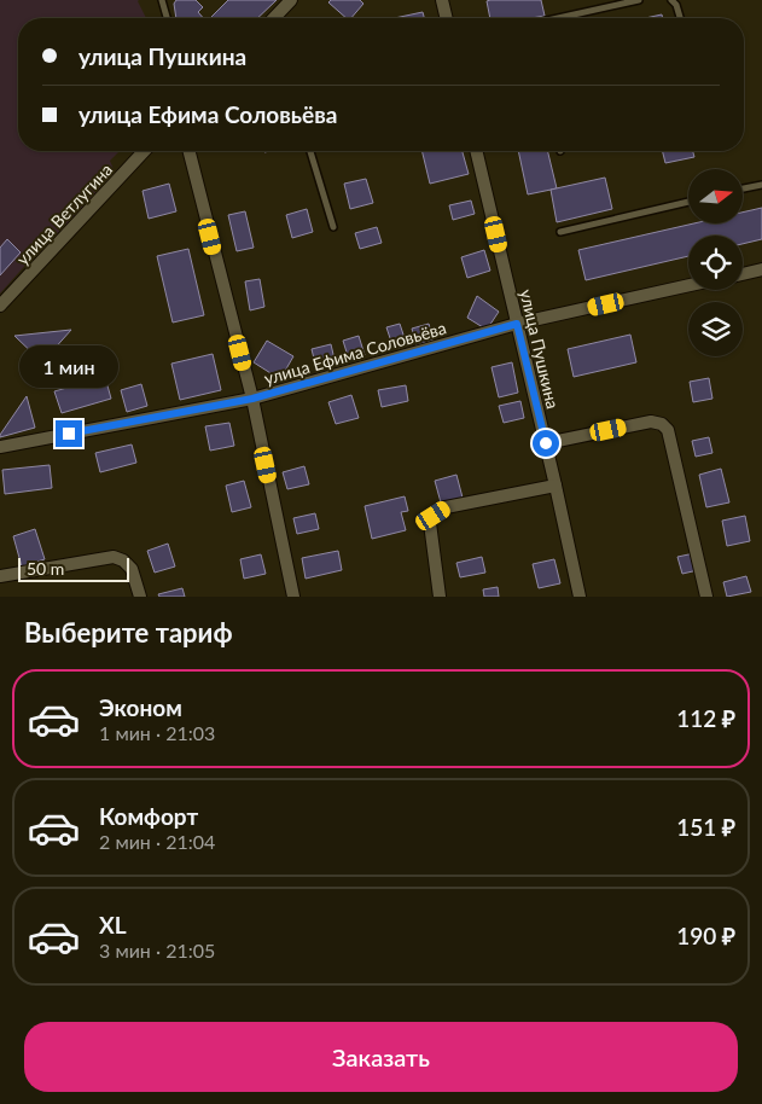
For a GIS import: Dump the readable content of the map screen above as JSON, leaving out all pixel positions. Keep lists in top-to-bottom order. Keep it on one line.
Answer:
{"streets":{"street":["улица Ветлугина","улица Пушкина","улица Ефима Соловьёва"]},"crossings":[["улица Пушкина","улица Ефима Соловьёва"]],"scale_bar":"50 m","north":"right","page":{"banner":["улица Пушкина","улица Ефима Соловьёва"],"bubble":"1 мин","scale":"50 m","heading":"Выберите тариф","list":[{"name":"Эконом","note":"1 мин · 21:03","value":"112 ₽"},{"name":"Комфорт","note":"2 мин · 21:04","value":"151 ₽"},{"name":"XL","note":"3 мин · 21:05","value":"190 ₽"}],"buttons":"Заказать"}}
